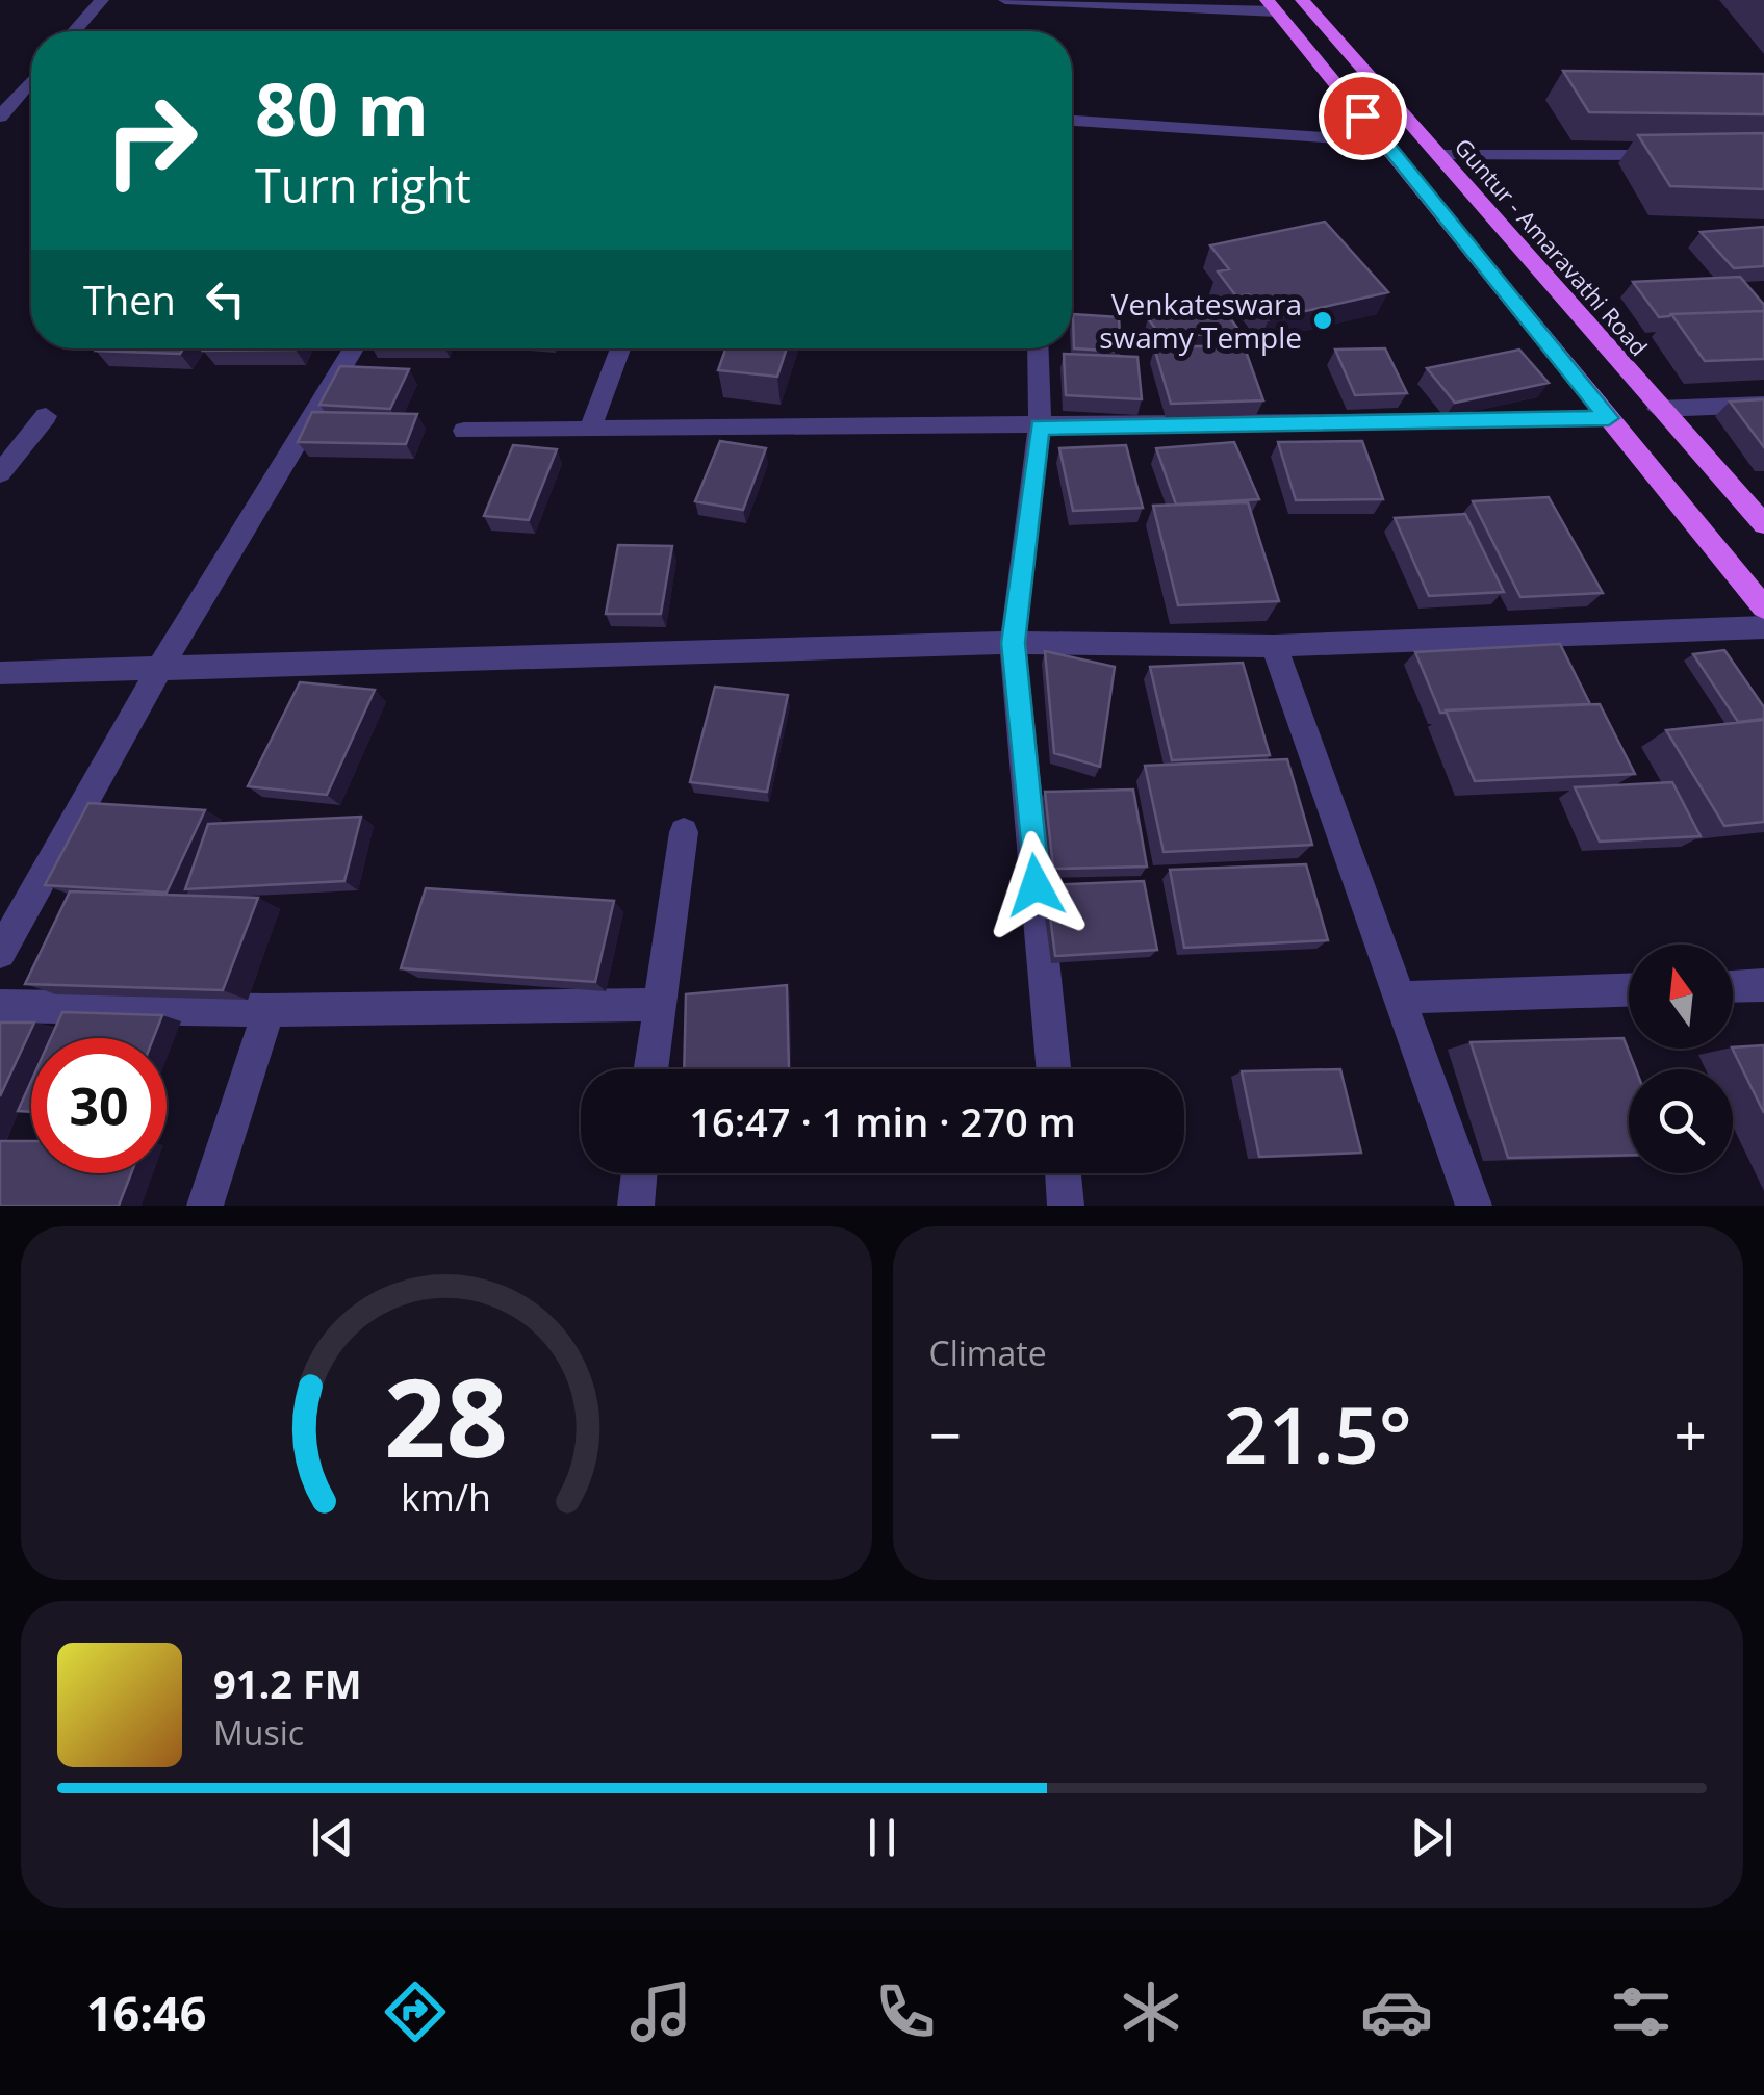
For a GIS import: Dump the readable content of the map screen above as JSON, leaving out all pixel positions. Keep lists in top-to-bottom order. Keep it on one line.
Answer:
{"streets":{"main road":["Guntur - Amaravathi Road"]},"places":["Venkateswara swamy Temple"],"north":"top","page":{"turn":["80 m","Turn right"],"then":"Then","limit":"30","trip":"16:47 · 1 min · 270 m","tile":"Climate","heat":["−","21.5°","+"],"song":["91.2 FM","Music"],"tabs":"16:46","gauge":["28","km/h"]}}
